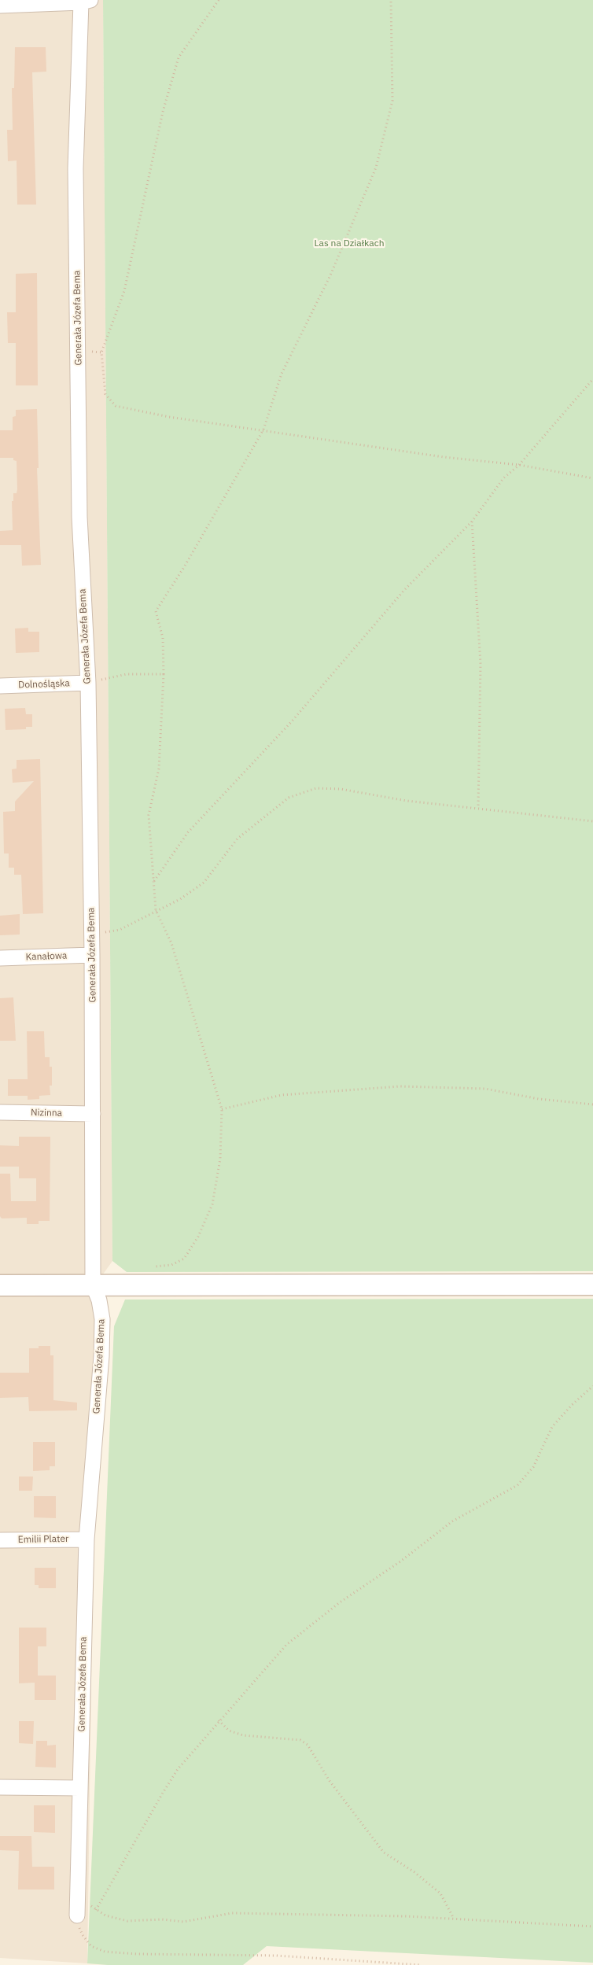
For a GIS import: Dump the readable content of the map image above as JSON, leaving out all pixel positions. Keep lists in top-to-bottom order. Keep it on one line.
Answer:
{"streets":{"street":["Generała Józefa Bema","Dolnośląska","Kanałowa","Nizinna","Emilii Plater"]},"crossings":[["Generała Józefa Bema","Dolnośląska"],["Generała Józefa Bema","Kanałowa"],["Generała Józefa Bema","Nizinna"],["Generała Józefa Bema","Emilii Plater"]],"parks":["Las na Działkach"]}
